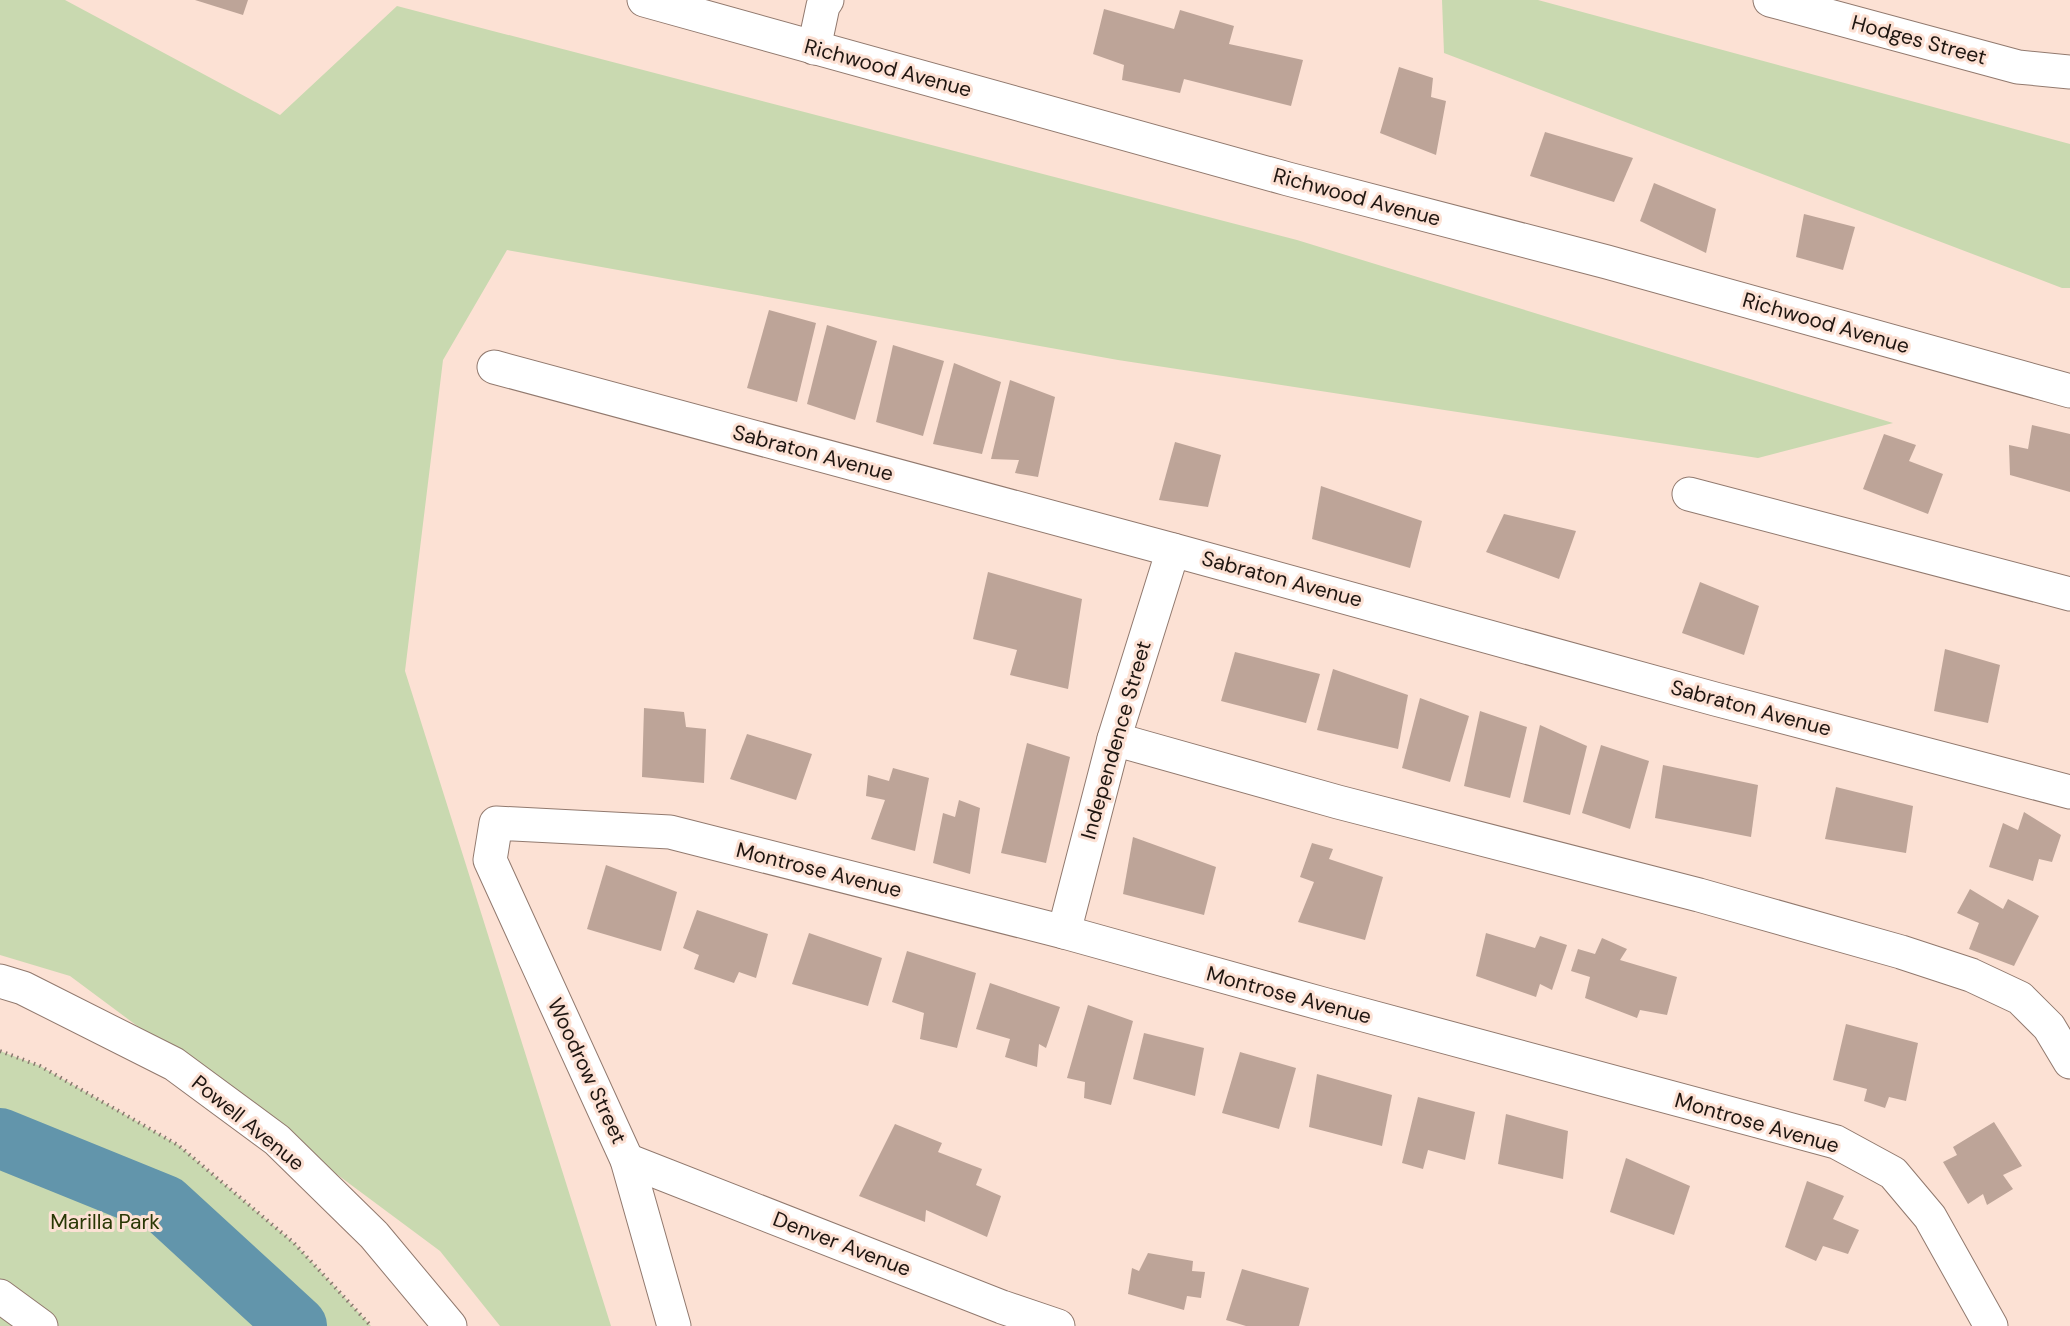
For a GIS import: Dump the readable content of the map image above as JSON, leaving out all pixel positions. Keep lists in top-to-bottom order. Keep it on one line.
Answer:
{"streets":{"street":["Hodges Street","Richwood Avenue","Sabraton Avenue","Independence Street","Montrose Avenue","Woodrow Street","Powell Avenue","Denver Avenue"]},"crossings":[["Sabraton Avenue","Independence Street"],["Independence Street","Montrose Avenue"],["Montrose Avenue","Woodrow Street"],["Woodrow Street","Denver Avenue"]],"parks":["Marilla Park"]}
